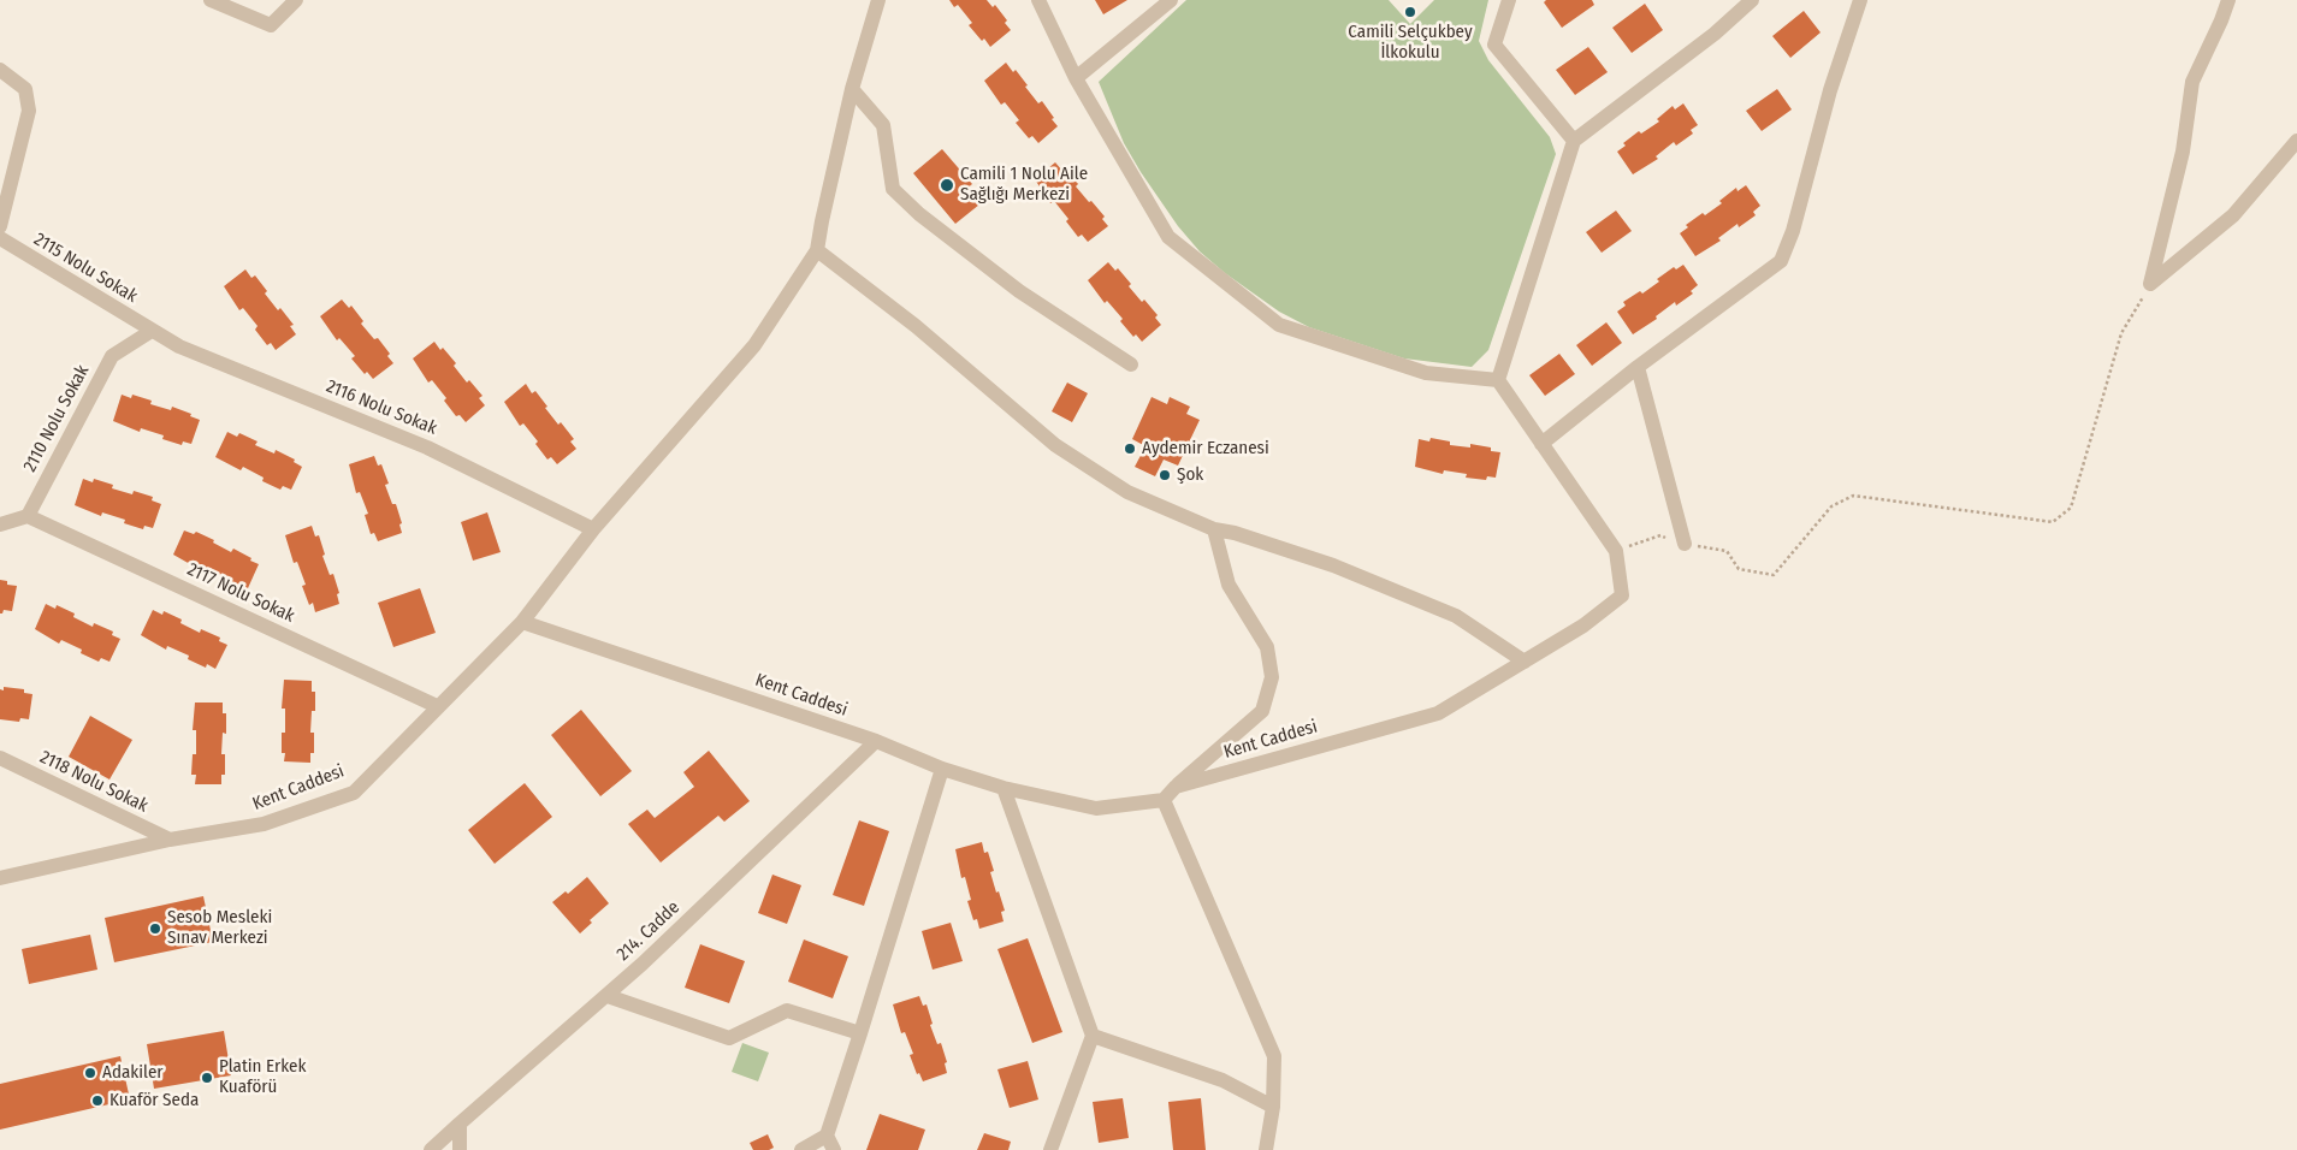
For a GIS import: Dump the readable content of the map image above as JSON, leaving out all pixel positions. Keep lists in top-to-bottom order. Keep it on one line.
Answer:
{"streets":{"street":["2115 Nolu Sokak","2116 Nolu Sokak","2110 Nolu Sokak","2117 Nolu Sokak","Kent Caddesi","2118 Nolu Sokak","214. Cadde"]},"crossings":[["2115 Nolu Sokak","2116 Nolu Sokak"],["2115 Nolu Sokak","2110 Nolu Sokak"],["2116 Nolu Sokak","2110 Nolu Sokak"],["2110 Nolu Sokak","2117 Nolu Sokak"],["2117 Nolu Sokak","Kent Caddesi"],["Kent Caddesi","2118 Nolu Sokak"],["Kent Caddesi","214. Cadde"]],"places":["Camili Selçukbey İlkokulu","Camili 1 Nolu Aile Sağlığı Merkezi","Aydemir Eczanesi","Şok","Sesob Mesleki Sınav Merkezi","Adakiler","Platin Erkek Kuaförü","Kuaför Seda"]}
